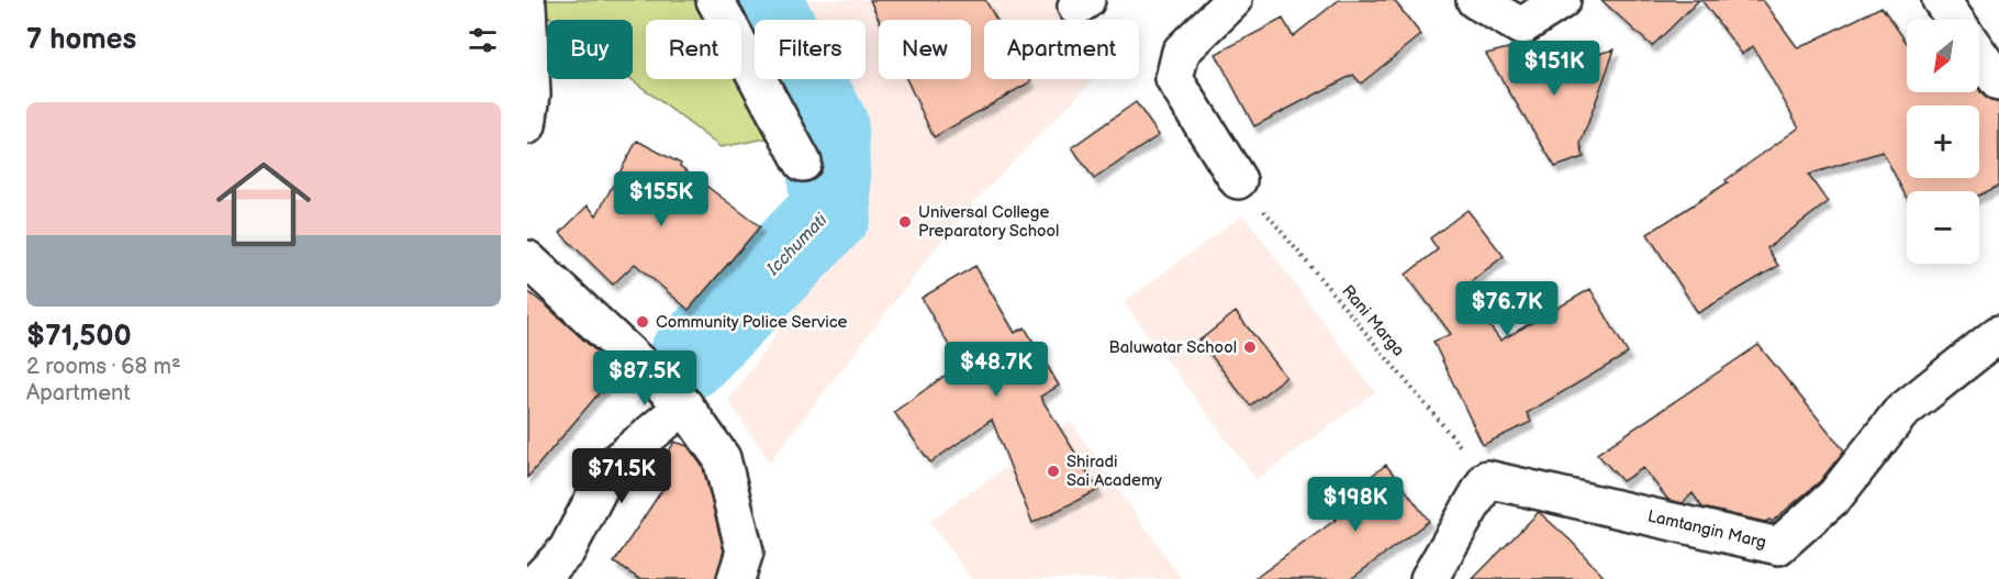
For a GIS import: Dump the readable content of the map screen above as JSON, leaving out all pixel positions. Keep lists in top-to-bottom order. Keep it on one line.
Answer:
{"streets":{"street":["Lamtangin Marg"],"path":["Rani Marga"]},"crossings":[["Rani Marga","Lamtangin Marg"]],"water":["Icchumati"],"places":["Universal College Preparatory School","Community Police Service","Baluwatar School","Shiradi Sai Academy"],"north":"bottom left","page":{"heading":"7 homes","map_buttons":["+","−"],"chip":["Buy","Rent","Filters","New","Apartment"],"price":["$151K","$155K","$76.7K","$48.7K","$87.5K","$71.5K","$198K"],"list":[{"name":"$71,500","note":"2 rooms · 68 m² · Apartment"}]}}
